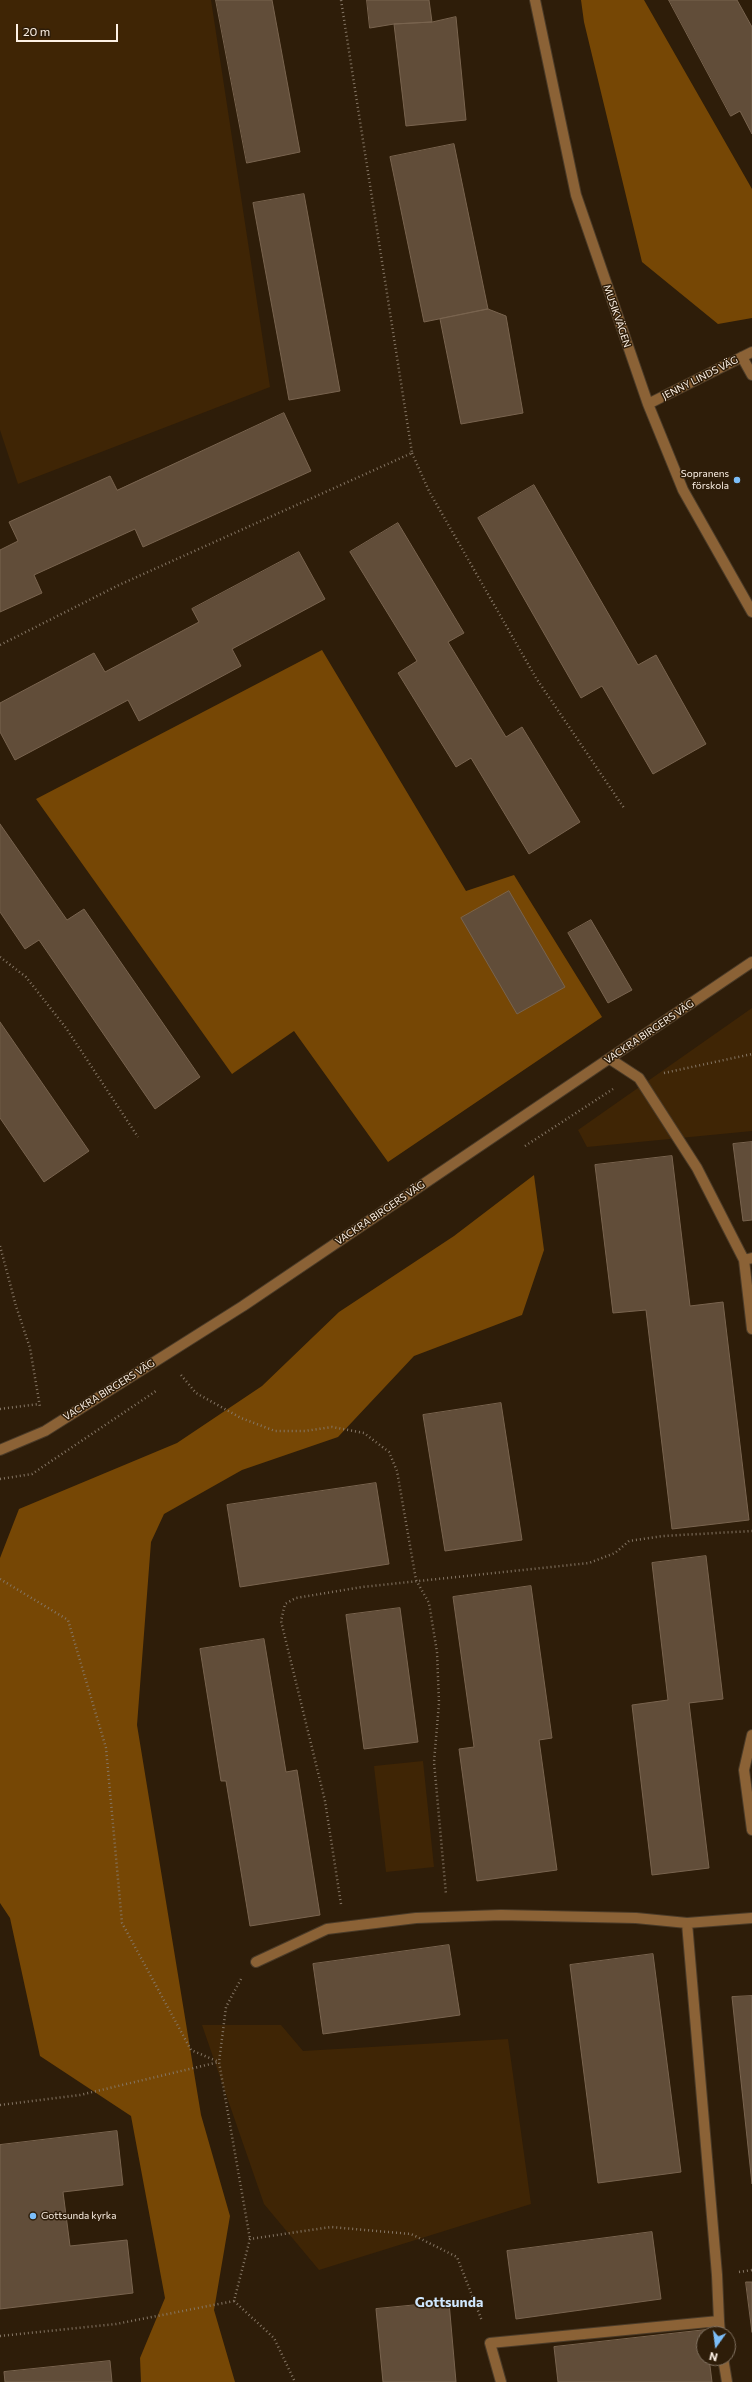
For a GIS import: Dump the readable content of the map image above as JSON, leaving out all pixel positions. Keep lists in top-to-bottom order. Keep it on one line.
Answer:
{"streets":{"street":["MUSIKVÄGEN","JENNY LINDS VÄG","VACKRA BIRGERS VÄG"]},"crossings":[["MUSIKVÄGEN","JENNY LINDS VÄG"]],"districts":["Gottsunda"],"places":["Sopranens förskola","Gottsunda kyrka"],"scale_bar":"20 m","north":"bottom"}
